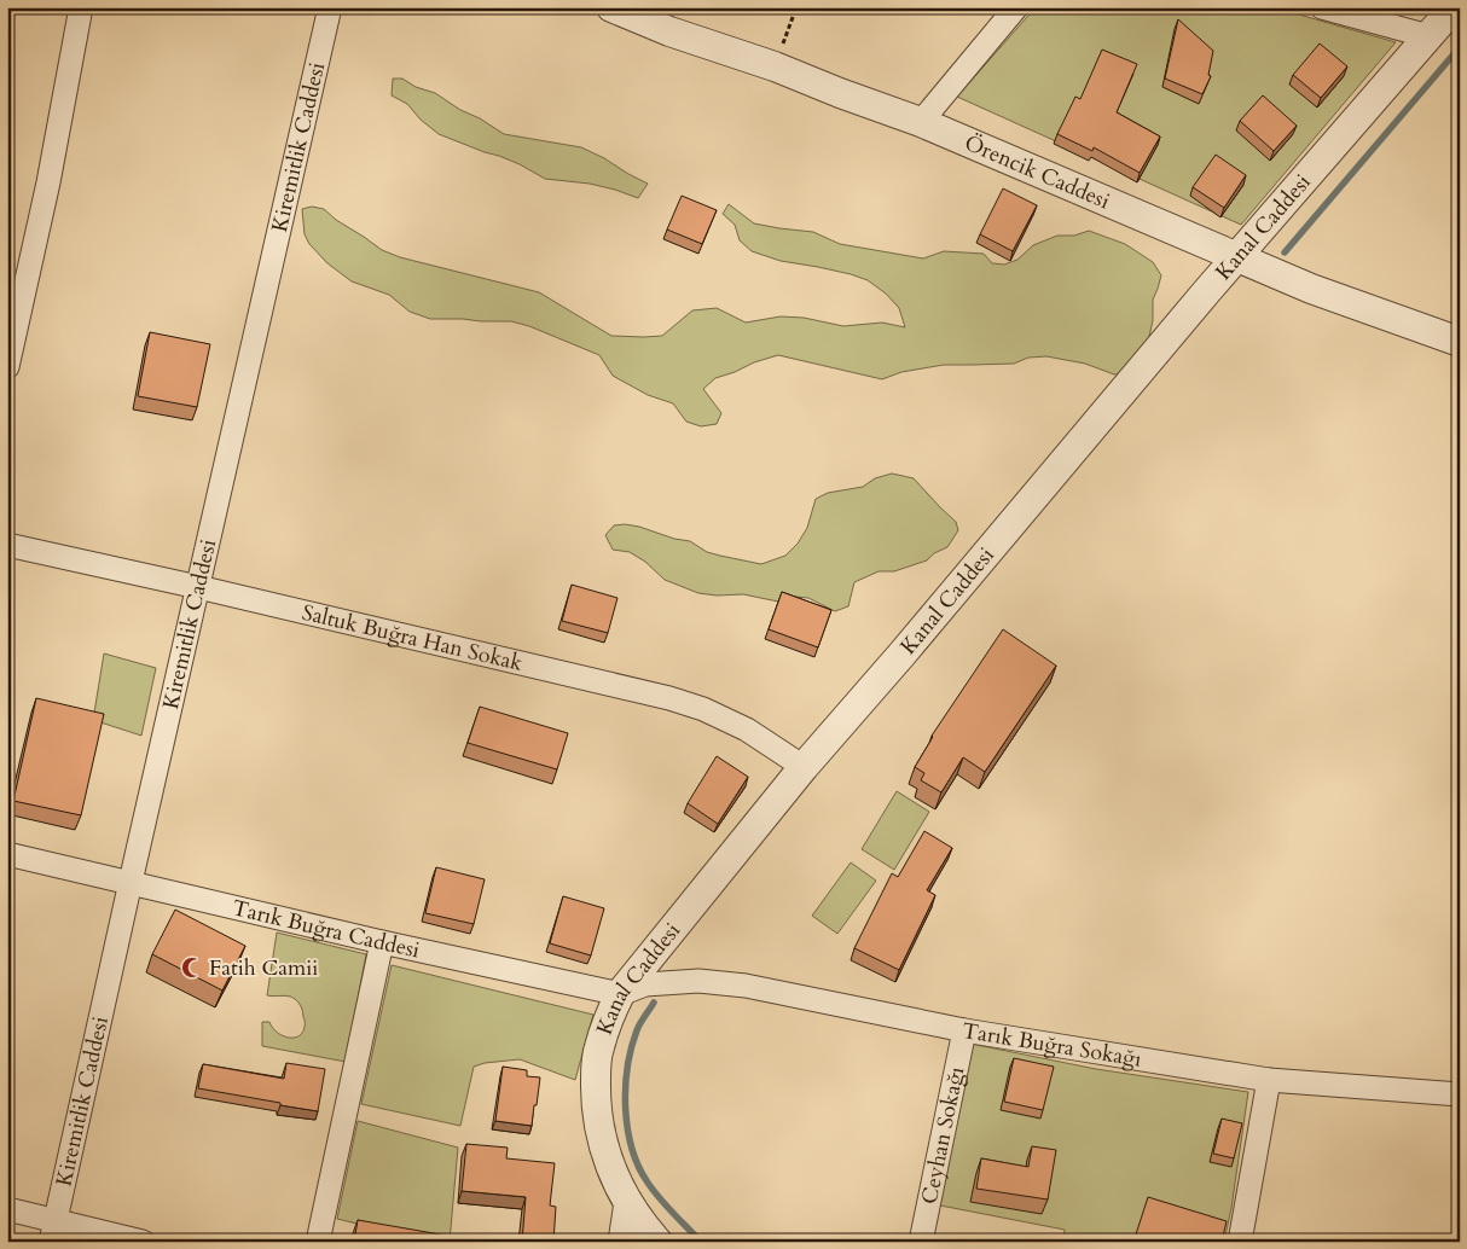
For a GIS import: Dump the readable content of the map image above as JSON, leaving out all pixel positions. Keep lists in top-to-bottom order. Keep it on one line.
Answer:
{"streets":{"street":["Kiremitlik Caddesi","Örencik Caddesi","Kanal Caddesi","Saltuk Buğra Han Sokak","Tarık Buğra Caddesi","Tarık Buğra Sokağı","Ceyhan Sokağı"]},"crossings":[["Kiremitlik Caddesi","Saltuk Buğra Han Sokak"],["Kiremitlik Caddesi","Tarık Buğra Caddesi"],["Örencik Caddesi","Kanal Caddesi"],["Kanal Caddesi","Saltuk Buğra Han Sokak"],["Kanal Caddesi","Tarık Buğra Caddesi"],["Kanal Caddesi","Tarık Buğra Sokağı"],["Tarık Buğra Caddesi","Tarık Buğra Sokağı"],["Tarık Buğra Sokağı","Ceyhan Sokağı"]],"places":{"mosque":["Fatih Camii"]}}
